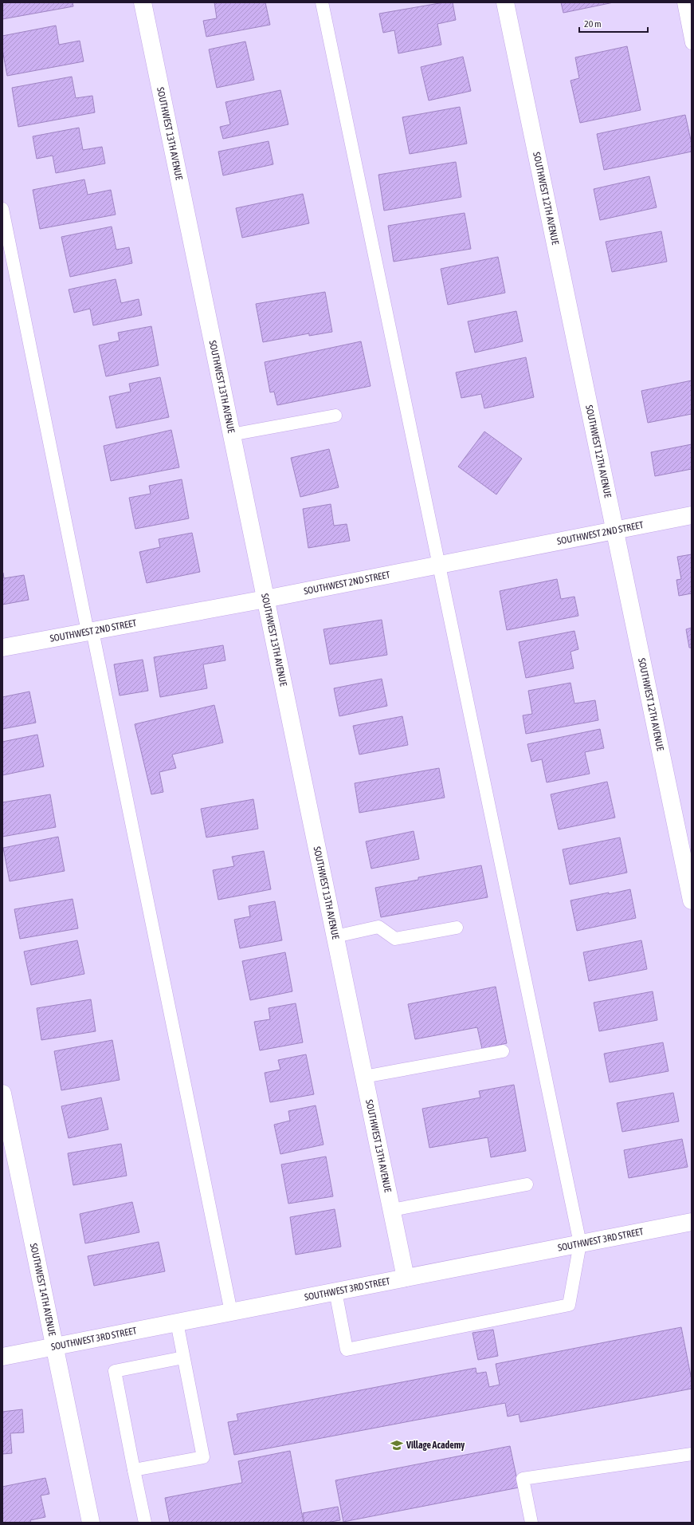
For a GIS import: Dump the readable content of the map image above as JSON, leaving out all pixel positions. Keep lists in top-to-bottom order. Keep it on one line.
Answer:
{"streets":{"street":["SOUTHWEST 13TH AVENUE","SOUTHWEST 12TH AVENUE","SOUTHWEST 2ND STREET","SOUTHWEST 3RD STREET","SOUTHWEST 14TH AVENUE"]},"crossings":[["SOUTHWEST 13TH AVENUE","SOUTHWEST 2ND STREET"],["SOUTHWEST 13TH AVENUE","SOUTHWEST 3RD STREET"],["SOUTHWEST 12TH AVENUE","SOUTHWEST 2ND STREET"],["SOUTHWEST 3RD STREET","SOUTHWEST 14TH AVENUE"]],"places":{"school or university":["Village Academy"]},"scale_bar":"20 m"}
